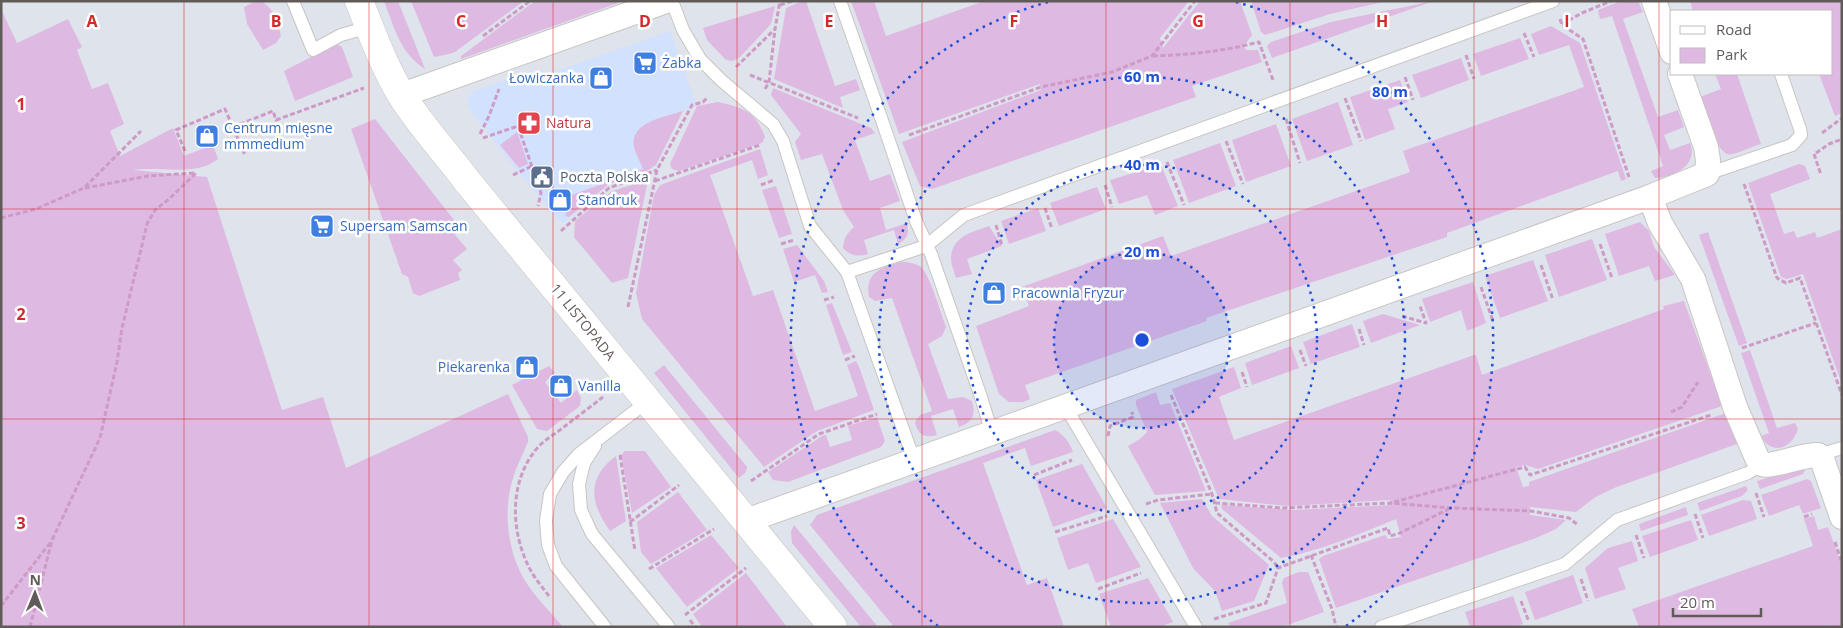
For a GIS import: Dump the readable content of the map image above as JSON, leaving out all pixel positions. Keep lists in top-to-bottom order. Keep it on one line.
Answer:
{"streets":{"street":["11 LISTOPADA"]},"places":{"supermarket":["Żabka","Supersam Samscan"],"shop":["Łowiczanka","Centrum mięsne mmmedium","Standruk","Pracownia Fryzur","Piekarenka","Vanilla"],"pharmacy":["Natura"],"public building":["Poczta Polska"]},"legend":["Road","Park"],"scale_bar":"20 m","north":"top","grid":{"columns":["A","B","C","D","E","F","G","H","I"],"rows":["1","2","3"]},"rings":["60 m","80 m","40 m","20 m"]}
